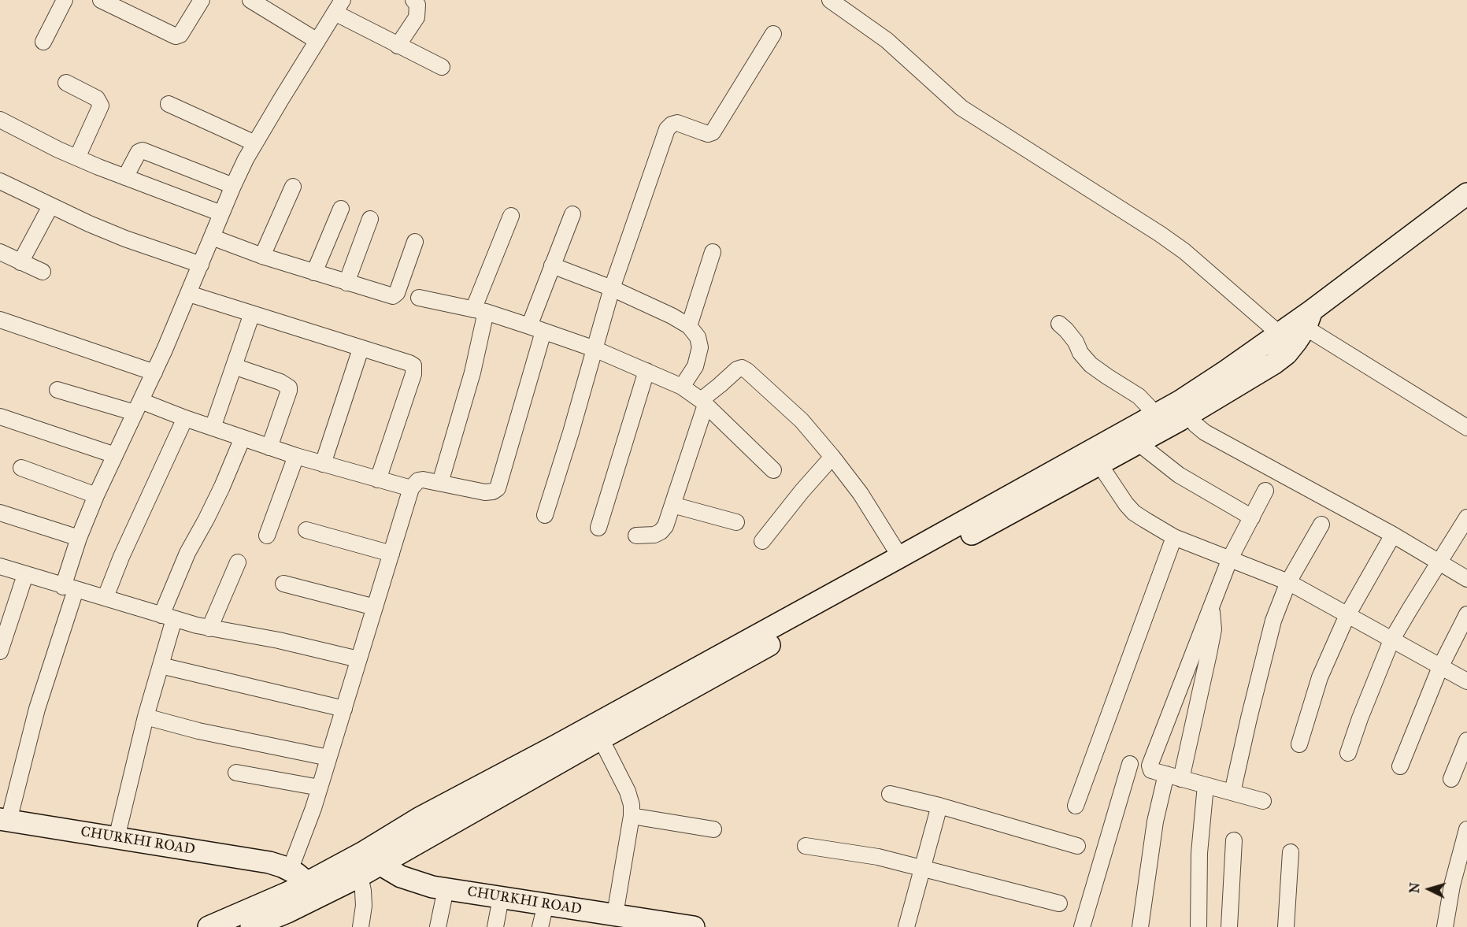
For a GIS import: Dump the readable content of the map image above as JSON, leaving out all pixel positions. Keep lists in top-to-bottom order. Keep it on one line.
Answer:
{"streets":{"street":["CHURKHI ROAD"]},"north":"left"}
